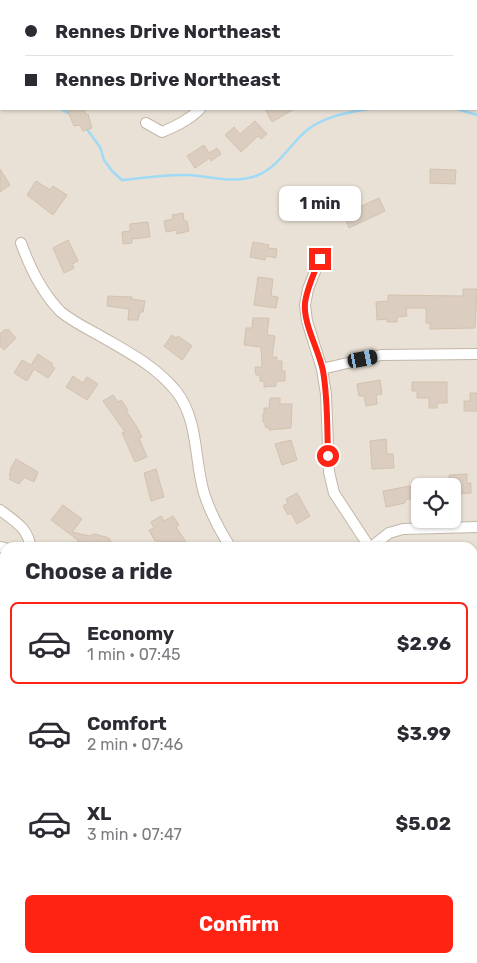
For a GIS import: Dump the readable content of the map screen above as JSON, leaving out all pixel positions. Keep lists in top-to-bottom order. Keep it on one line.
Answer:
{"page":{"banner":["Rennes Drive Northeast","Rennes Drive Northeast"],"bubble":"1 min","heading":"Choose a ride","list":[{"name":"Economy","note":"1 min · 07:45","value":"$2.96"},{"name":"Comfort","note":"2 min · 07:46","value":"$3.99"},{"name":"XL","note":"3 min · 07:47","value":"$5.02"}],"buttons":"Confirm"}}
